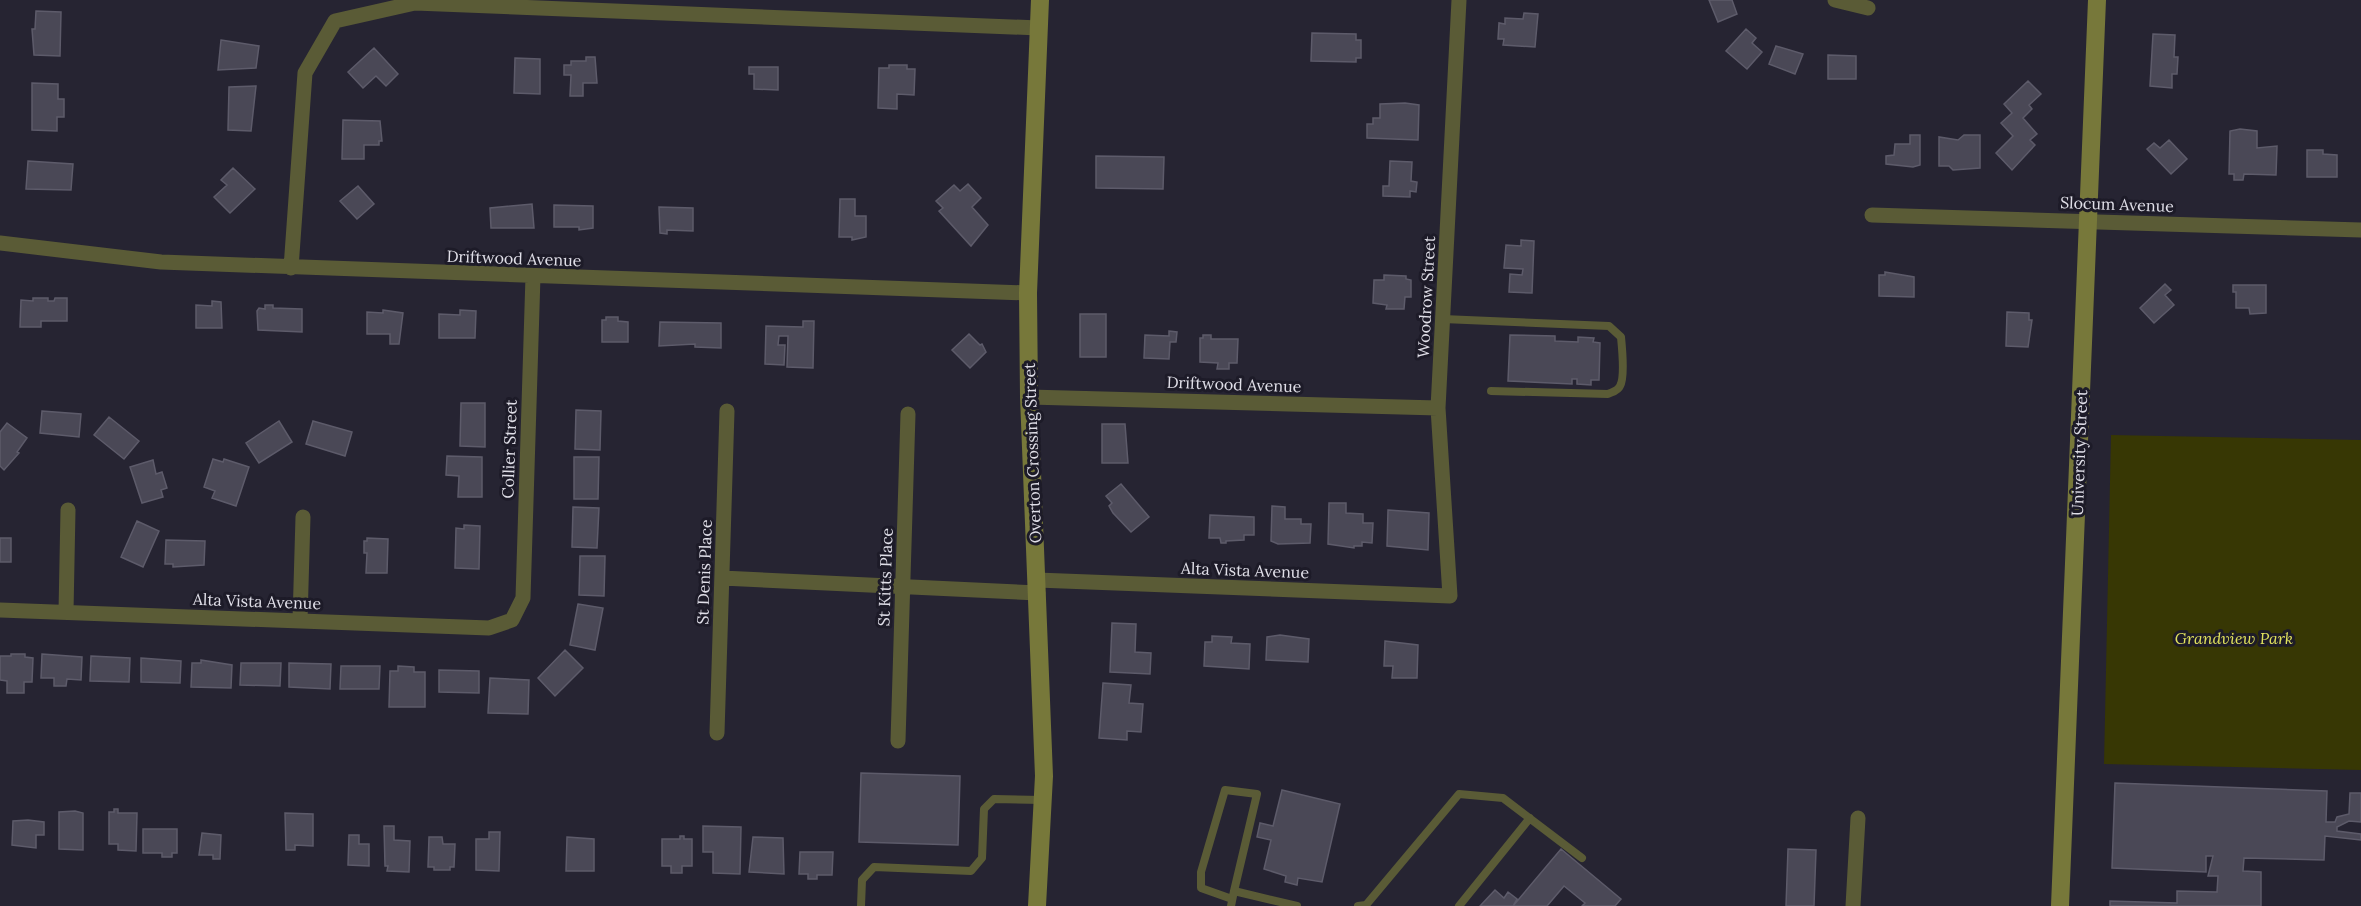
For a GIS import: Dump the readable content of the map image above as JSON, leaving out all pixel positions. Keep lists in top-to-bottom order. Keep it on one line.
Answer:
{"streets":{"street":["Slocum Avenue","Driftwood Avenue","Woodrow Street","Collier Street","Overton Crossing Street","University Street","Alta Vista Avenue","St Denis Place","St Kitts Place"]},"crossings":[["Slocum Avenue","University Street"],["Driftwood Avenue","Woodrow Street"],["Driftwood Avenue","Collier Street"],["Driftwood Avenue","Overton Crossing Street"],["Woodrow Street","Alta Vista Avenue"],["Collier Street","Alta Vista Avenue"],["Overton Crossing Street","Alta Vista Avenue"],["Alta Vista Avenue","St Denis Place"],["Alta Vista Avenue","St Kitts Place"]],"parks":["Grandview Park"]}
